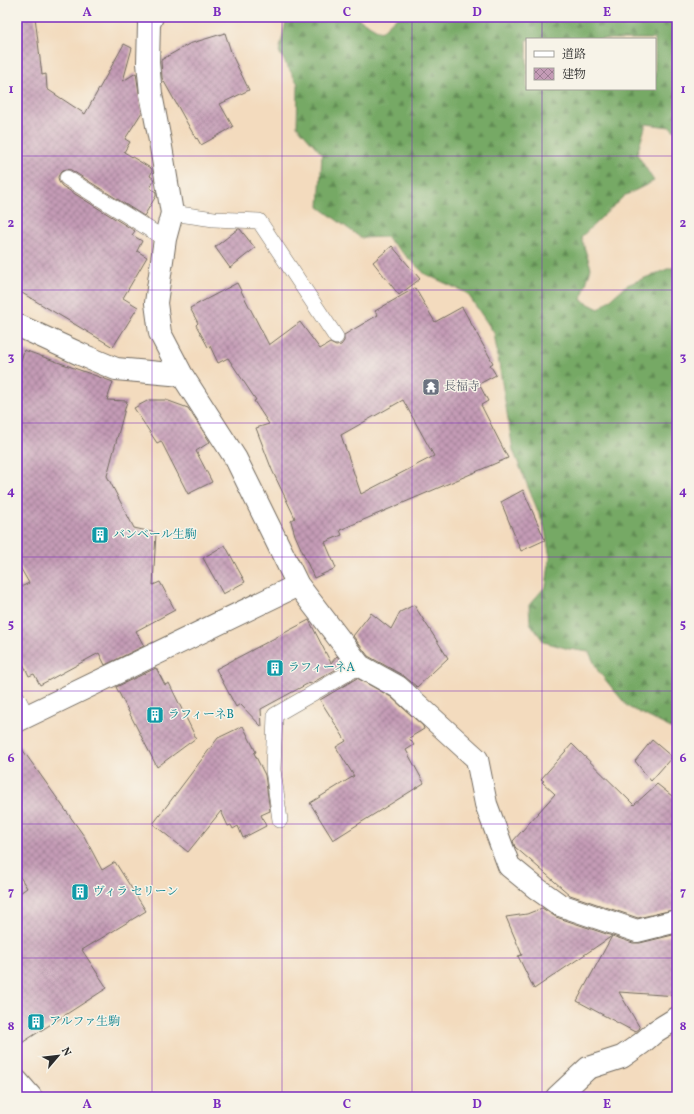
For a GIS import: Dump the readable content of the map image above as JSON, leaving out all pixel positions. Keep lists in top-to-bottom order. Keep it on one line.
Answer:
{"places":{"temple":["長福寺"],"building":["バンベール生駒","ラフィーネA","ラフィーネB","ヴィラ セリーン","アルファ生駒"]},"legend":["道路","建物"],"north":"top right","grid":{"columns":["A","B","C","D","E"],"rows":["1","2","3","4","5","6","7","8"]}}
